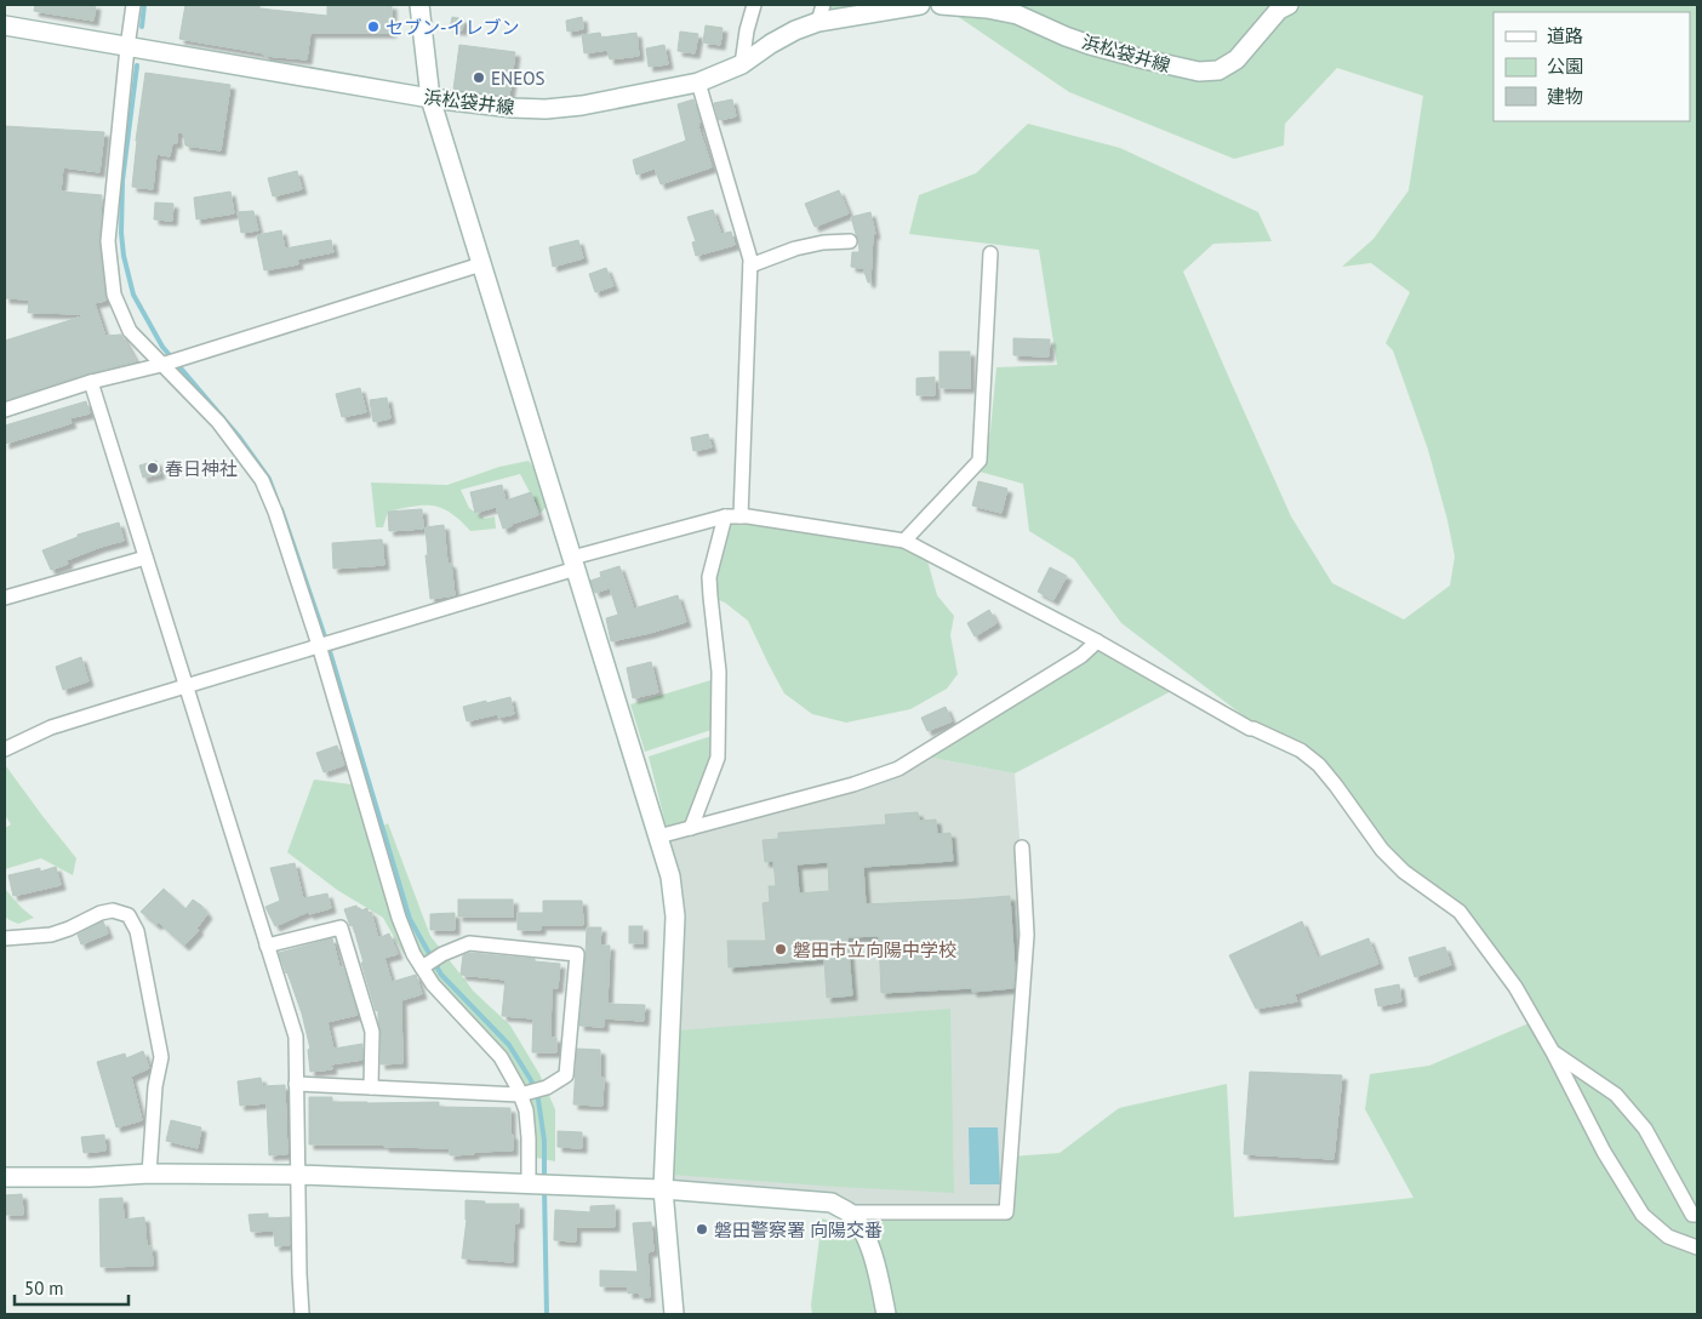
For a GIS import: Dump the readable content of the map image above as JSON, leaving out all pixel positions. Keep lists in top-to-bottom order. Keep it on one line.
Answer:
{"streets":{"street":["浜松袋井線"]},"places":["セブン-イレブン","ENEOS","春日神社","磐田市立向陽中学校","磐田警察署 向陽交番"],"legend":["道路","公園","建物"],"scale_bar":"50 m"}
